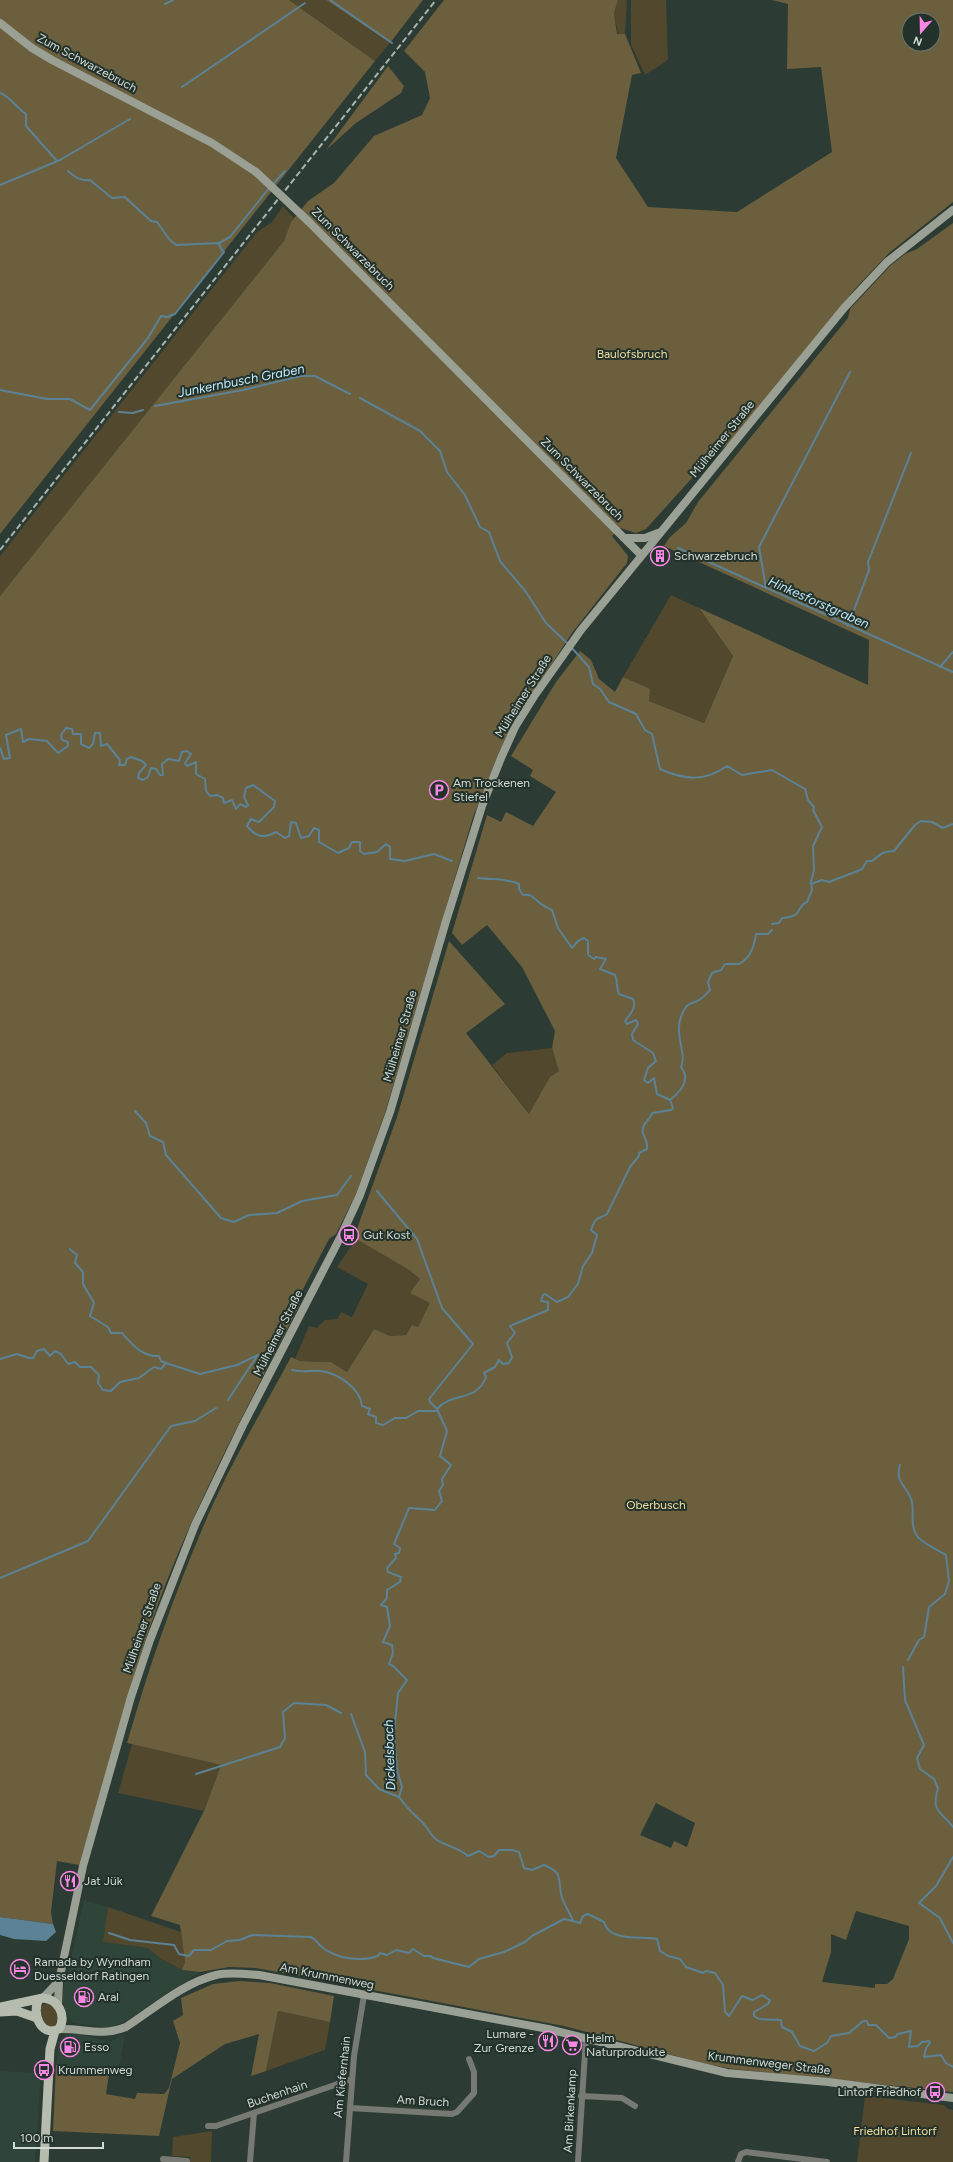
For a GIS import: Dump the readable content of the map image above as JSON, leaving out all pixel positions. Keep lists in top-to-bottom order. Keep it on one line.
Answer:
{"streets":{"main road":["Zum Schwarzebruch","Mülheimer Straße","Am Krummenweg","Krummenweger Straße"],"street":["Am Kiefernhain","Buchenhain","Am Bruch","Am Birkenkamp"]},"crossings":[["Zum Schwarzebruch","Mülheimer Straße"],["Mülheimer Straße","Am Krummenweg"],["Am Krummenweg","Krummenweger Straße"],["Am Krummenweg","Am Kiefernhain"],["Am Krummenweg","Am Birkenkamp"],["Krummenweger Straße","Am Birkenkamp"],["Am Kiefernhain","Buchenhain"],["Am Kiefernhain","Am Bruch"]],"water":["Junkernbusch Graben","Hinkesforstgraben","Dickelsbach"],"parks":["Baulofsbruch","Oberbusch","Friedhof Lintorf"],"places":{"building":["Schwarzebruch"],"parking":["Am Trockenen Stiefel"],"bus stop":["Gut Kost","Krummenweg","Lintorf Friedhof"],"restaurant":["Jat Jük","Lumare - Zur Grenze"],"hotel":["Ramada by Wyndham Duesseldorf Ratingen"],"fuel station":["Aral","Esso"],"supermarket":["Helm Naturprodukte"]},"scale_bar":"100 m","north":"bottom"}
